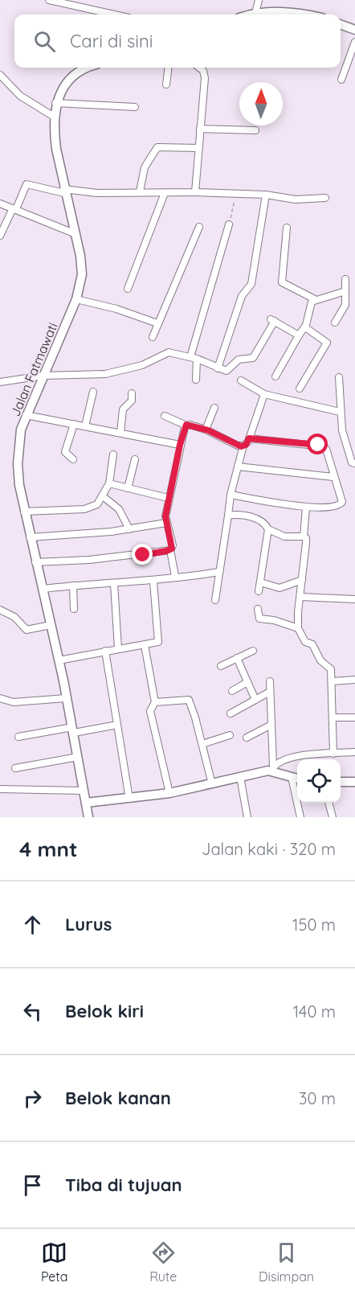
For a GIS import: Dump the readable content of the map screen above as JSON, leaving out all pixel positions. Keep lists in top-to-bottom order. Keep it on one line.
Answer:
{"streets":{"street":["Jalan Fatmawati"]},"north":"top","page":{"search":"Cari di sini","heading":["4 mnt","Jalan kaki · 320 m"],"list":[["Lurus","150 m"],["Belok kiri","140 m"],["Belok kanan","30 m"],"Tiba di tujuan"],"nav":["Peta","Rute","Disimpan"]}}
